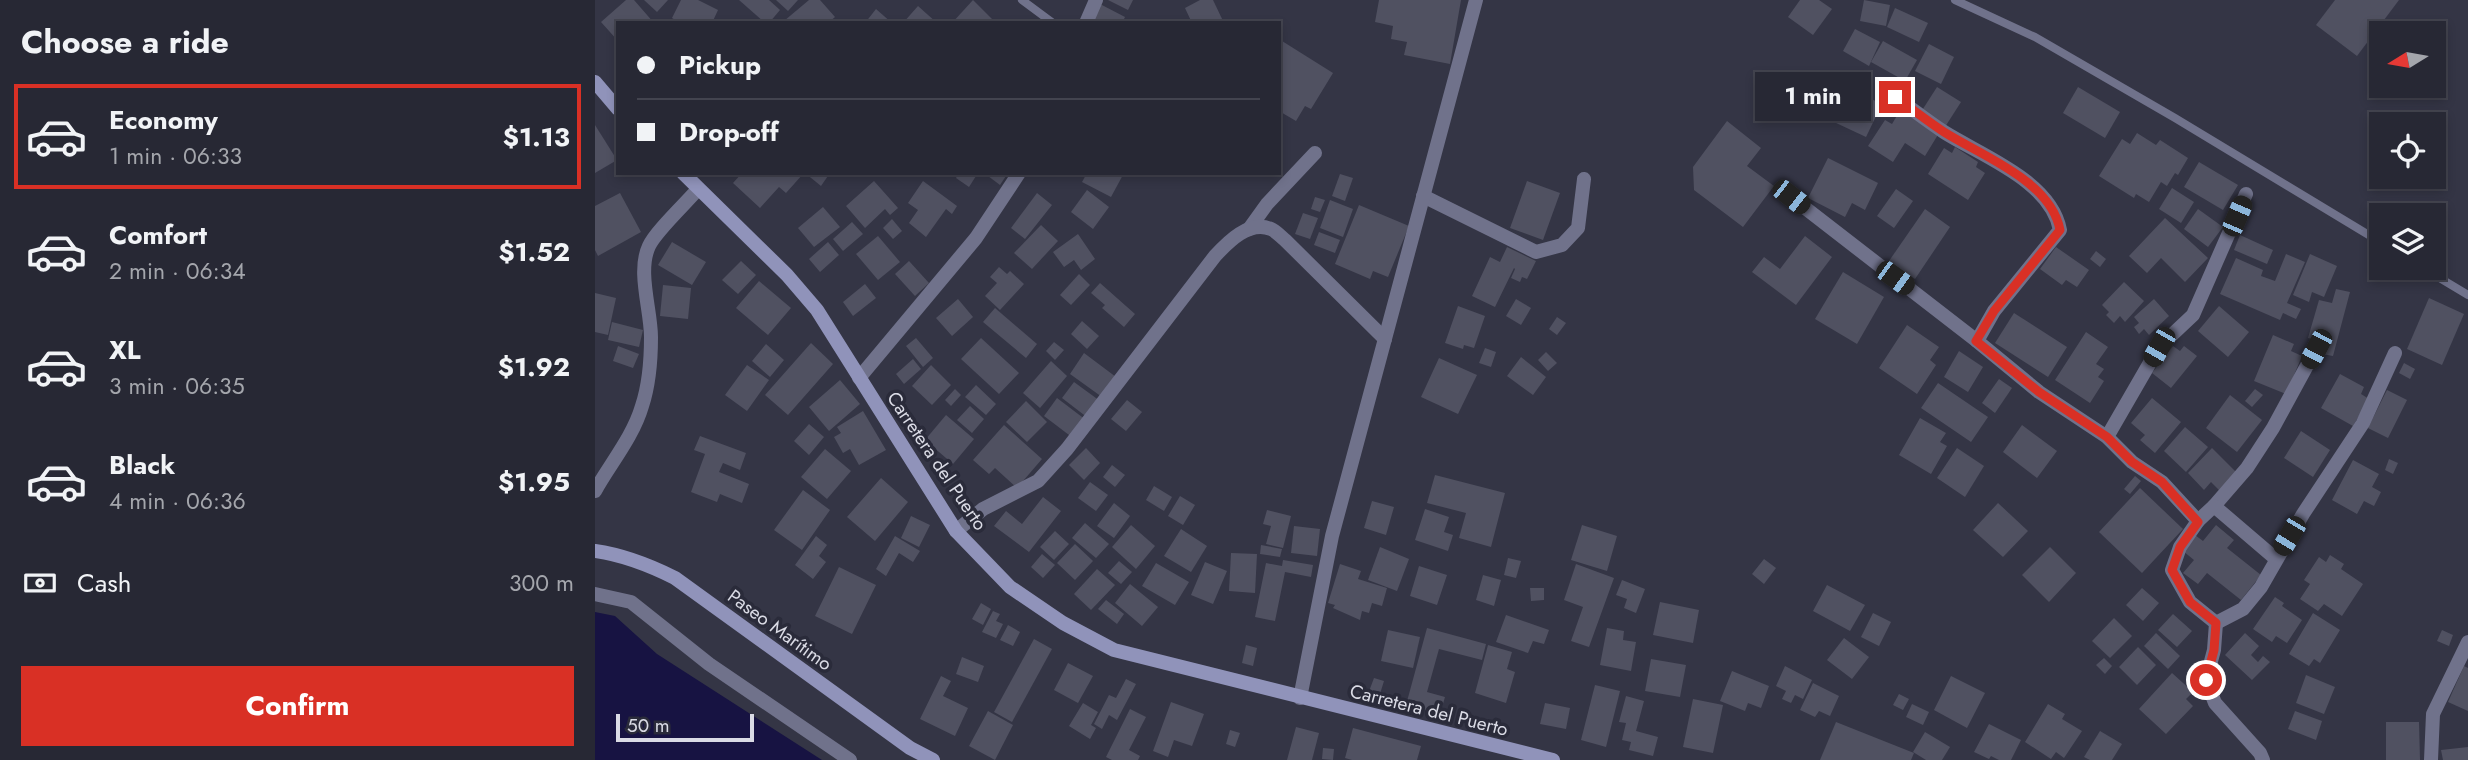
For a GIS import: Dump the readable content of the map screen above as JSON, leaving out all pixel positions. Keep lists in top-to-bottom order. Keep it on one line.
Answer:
{"streets":{"main road":["Carretera del Puerto","Paseo Marítimo"]},"scale_bar":"50 m","north":"left","page":{"heading":"Choose a ride","banner":["Pickup","Drop-off"],"bubble":"1 min","list":[{"name":"Economy","note":"1 min · 06:33","value":"$1.13"},{"name":"Comfort","note":"2 min · 06:34","value":"$1.52"},{"name":"XL","note":"3 min · 06:35","value":"$1.92"},{"name":"Black","note":"4 min · 06:36","value":"$1.95"}],"pay":["Cash","300 m"],"buttons":"Confirm","scale":"50 m"}}
